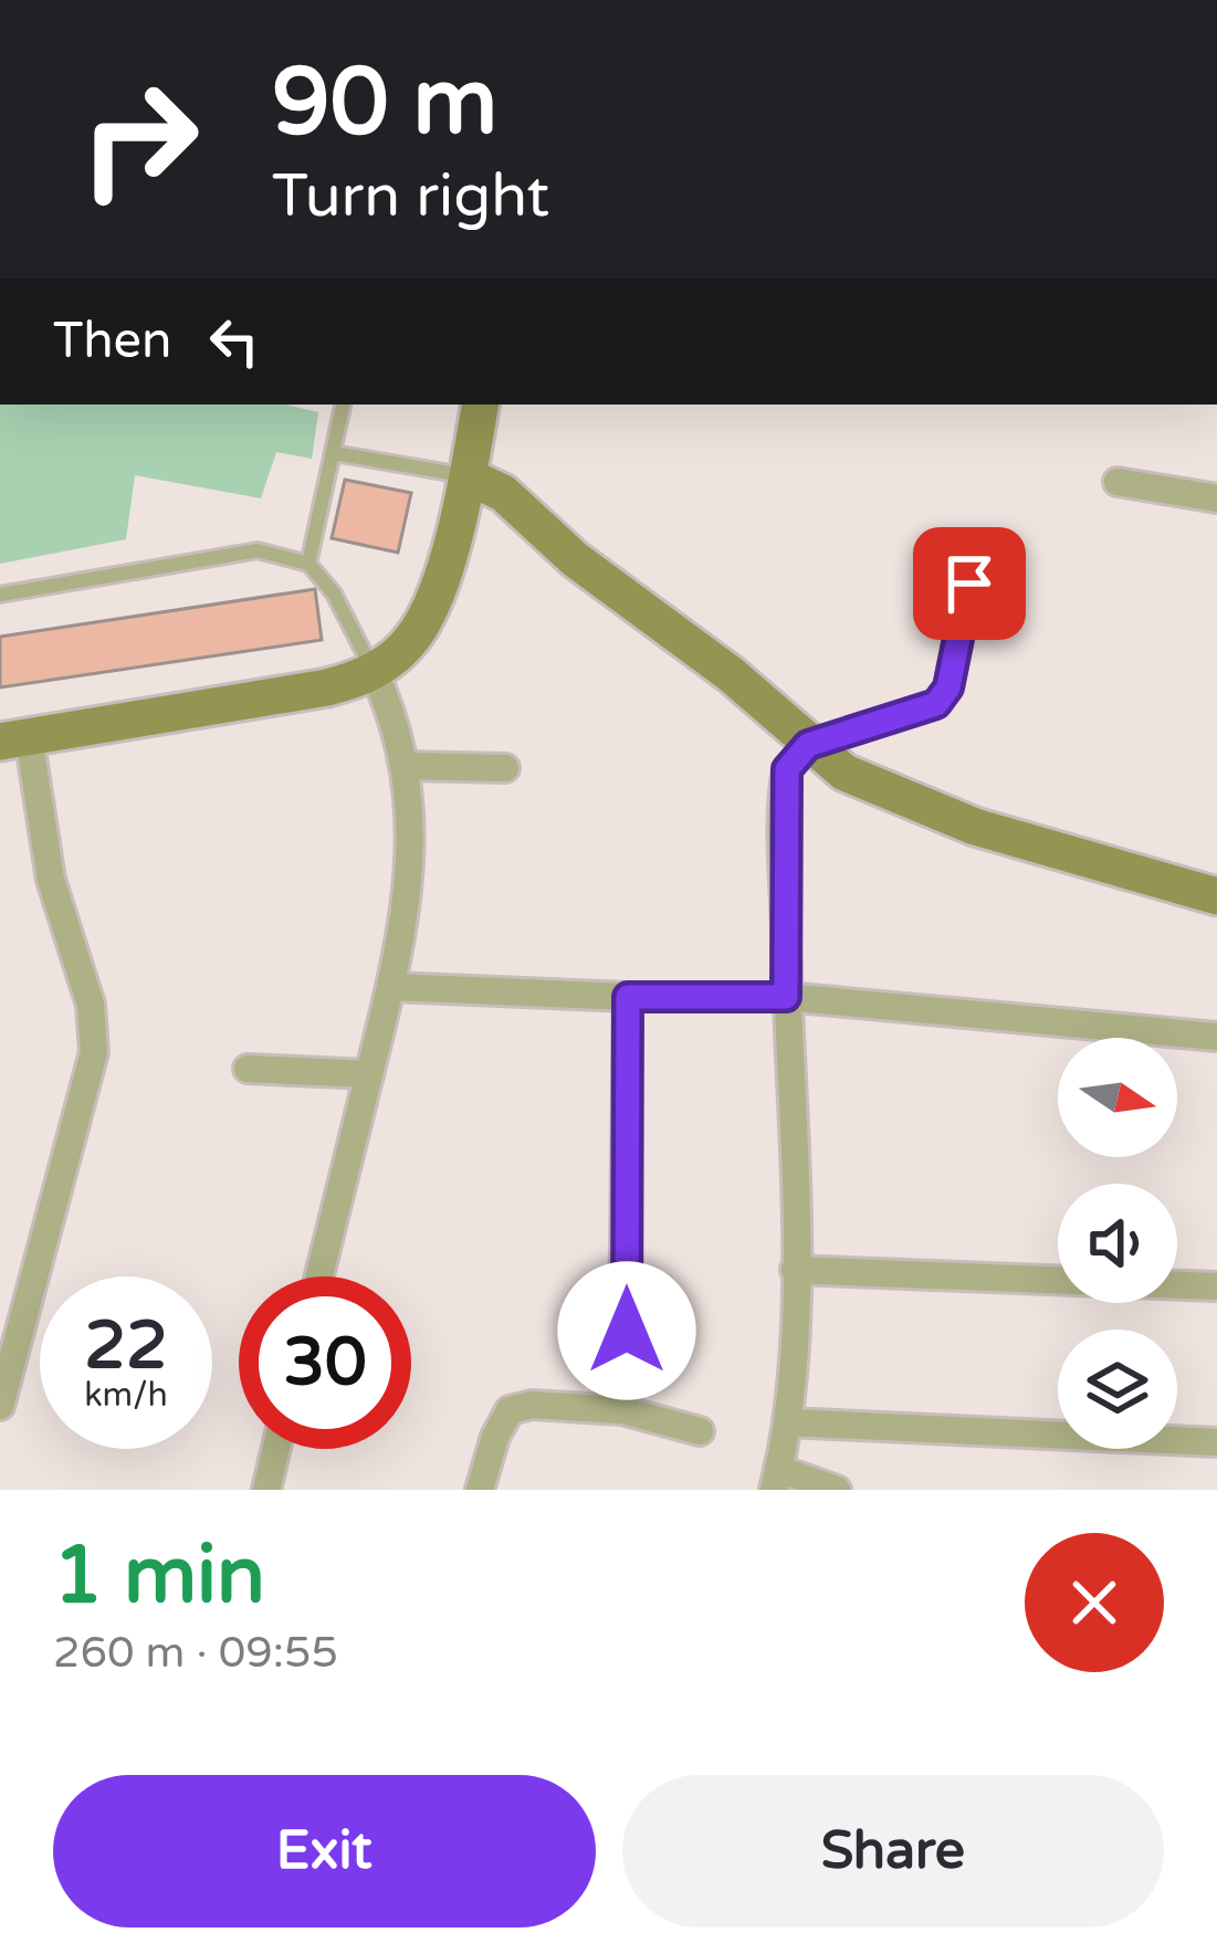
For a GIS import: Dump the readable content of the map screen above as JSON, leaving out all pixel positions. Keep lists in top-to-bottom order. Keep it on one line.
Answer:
{"north":"right","page":{"turn":["90 m","Turn right"],"then":"Then","speed":"22 km/h","limit":"30","heading":["1 min","260 m · 09:55"],"buttons":["Exit","Share"]}}
